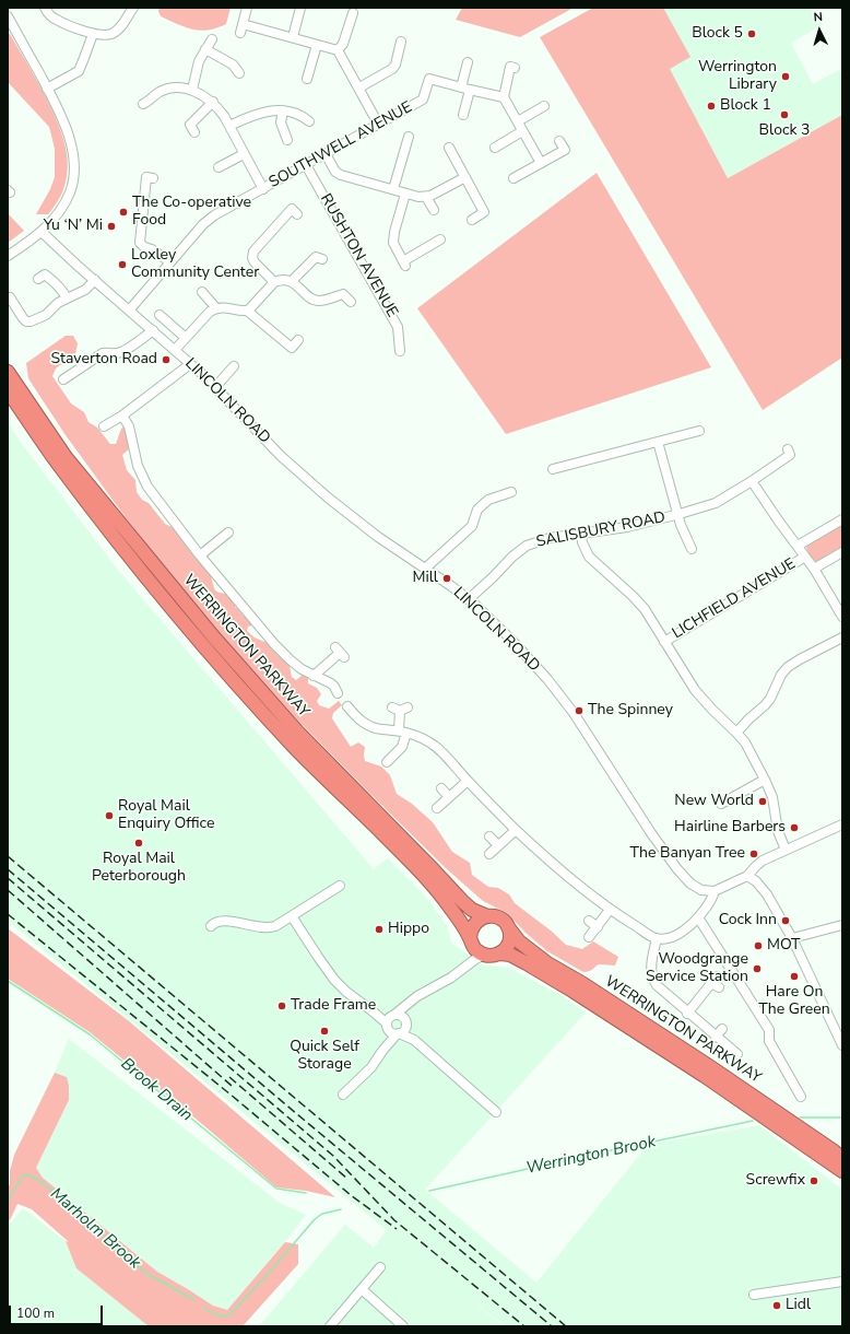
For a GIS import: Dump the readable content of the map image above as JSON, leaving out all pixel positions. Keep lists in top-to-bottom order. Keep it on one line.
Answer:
{"streets":{"highway":["WERRINGTON PARKWAY"],"street":["SOUTHWELL AVENUE","RUSHTON AVENUE","LINCOLN ROAD","SALISBURY ROAD","LICHFIELD AVENUE"]},"crossings":[["SOUTHWELL AVENUE","RUSHTON AVENUE"],["SOUTHWELL AVENUE","LINCOLN ROAD"],["LINCOLN ROAD","SALISBURY ROAD"]],"water":["Brook Drain","Werrington Brook","Marholm Brook"],"places":["Block 5","Werrington Library","Block 1","Block 3","The Co-operative Food","Yu ‘N’ Mi","Loxley Community Center","Staverton Road","Mill","The Spinney","New World","Royal Mail Enquiry Office","Hairline Barbers","Royal Mail Peterborough","The Banyan Tree","Cock Inn","Hippo","MOT","Woodgrange Service Station","Hare On The Green","Trade Frame","Quick Self Storage","Screwfix","Lidl"],"scale_bar":"100 m","north":"top"}
